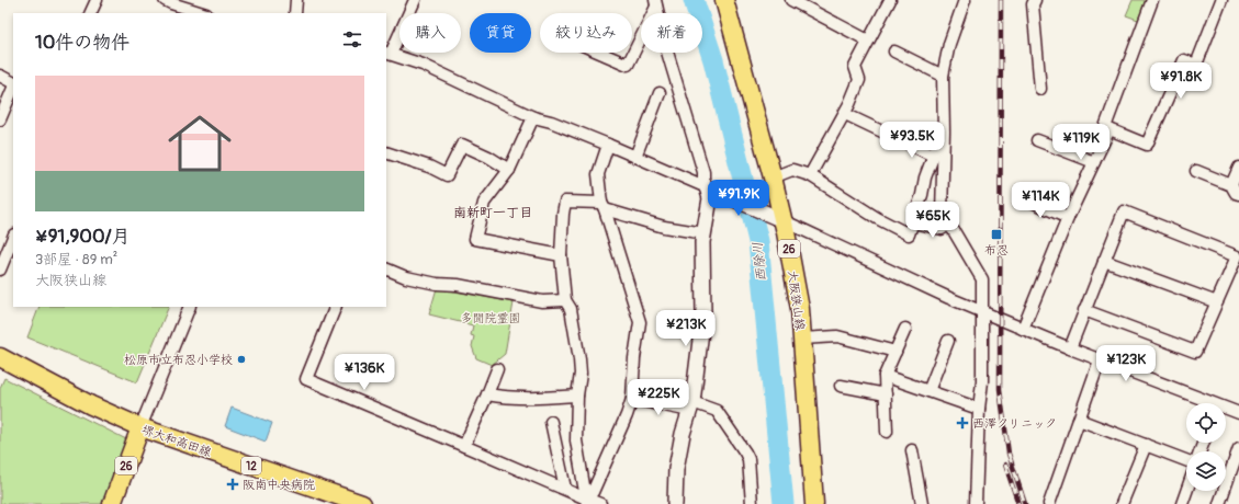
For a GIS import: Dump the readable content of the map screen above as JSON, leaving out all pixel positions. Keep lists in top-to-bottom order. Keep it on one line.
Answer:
{"streets":{"main road":["26","大阪狭山線","堺大和高田線","12"]},"crossings":[["26","堺大和高田線"]],"districts":["南新町一丁目"],"water":["西除川"],"parks":["多聞院霊園"],"places":{"transit":["布忍"],"other":["松原市立布忍小学校"],"health":["西澤クリニック","阪南中央病院"]},"page":{"chip":["購入","賃貸","絞り込み","新着"],"heading":"10件の物件","price":["¥91.8K","¥93.5K","¥119K","¥91.9K","¥114K","¥65K","¥213K","¥123K","¥136K","¥225K"],"list":[{"name":"¥91,900/月","note":"3部屋 · 89 m² · 大阪狭山線"}]}}
